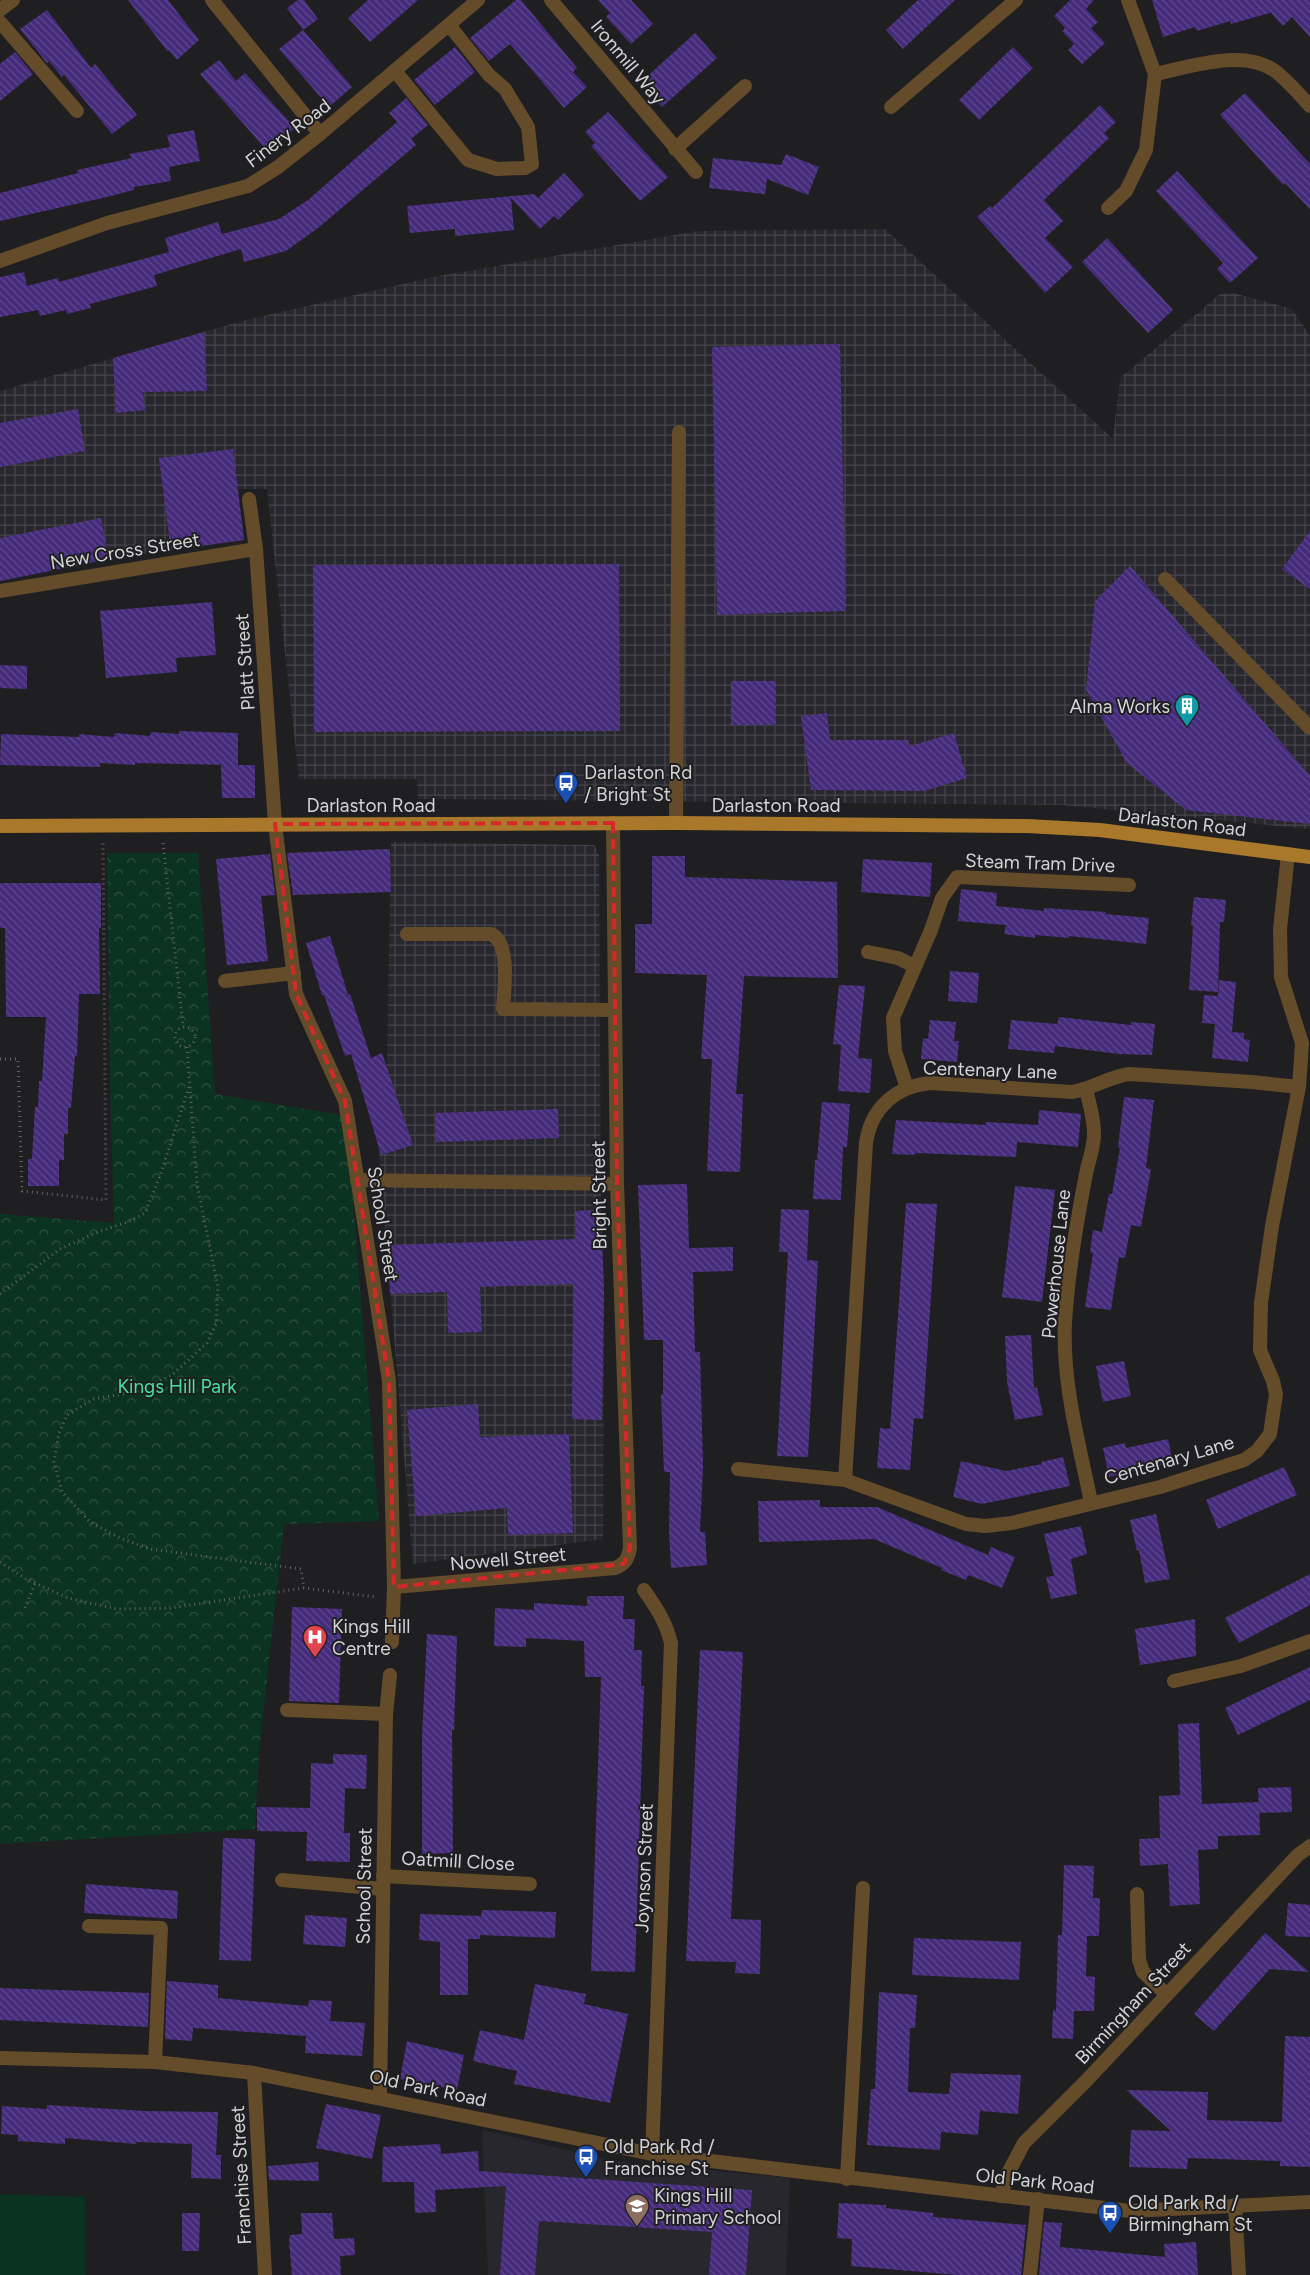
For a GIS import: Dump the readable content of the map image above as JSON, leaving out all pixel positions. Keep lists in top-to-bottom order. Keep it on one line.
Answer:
{"streets":{"main road":["Darlaston Road"],"street":["Ironmill Way","Finery Road","New Cross Street","Platt Street","Steam Tram Drive","Centenary Lane","Bright Street","School Street","Powerhouse Lane","Nowell Street","Oatmill Close","Joynson Street","Birmingham Street","Old Park Road","Franchise Street"]},"crossings":[["New Cross Street","Platt Street"],["Platt Street","Darlaston Road"],["Platt Street","School Street"],["Darlaston Road","Centenary Lane"],["Darlaston Road","Bright Street"],["Darlaston Road","School Street"],["Steam Tram Drive","Centenary Lane"],["Centenary Lane","Powerhouse Lane"],["Bright Street","Nowell Street"],["School Street","Nowell Street"],["School Street","Oatmill Close"],["School Street","Old Park Road"],["Joynson Street","Old Park Road"],["Birmingham Street","Old Park Road"],["Old Park Road","Franchise Street"]],"parks":["Kings Hill Park"],"places":{"building":["Alma Works"],"bus stop":["Darlaston Rd / Bright St","Old Park Rd / Franchise St","Old Park Rd / Birmingham St"],"hospital":["Kings Hill Centre"],"school or university":["Kings Hill Primary School"]}}
